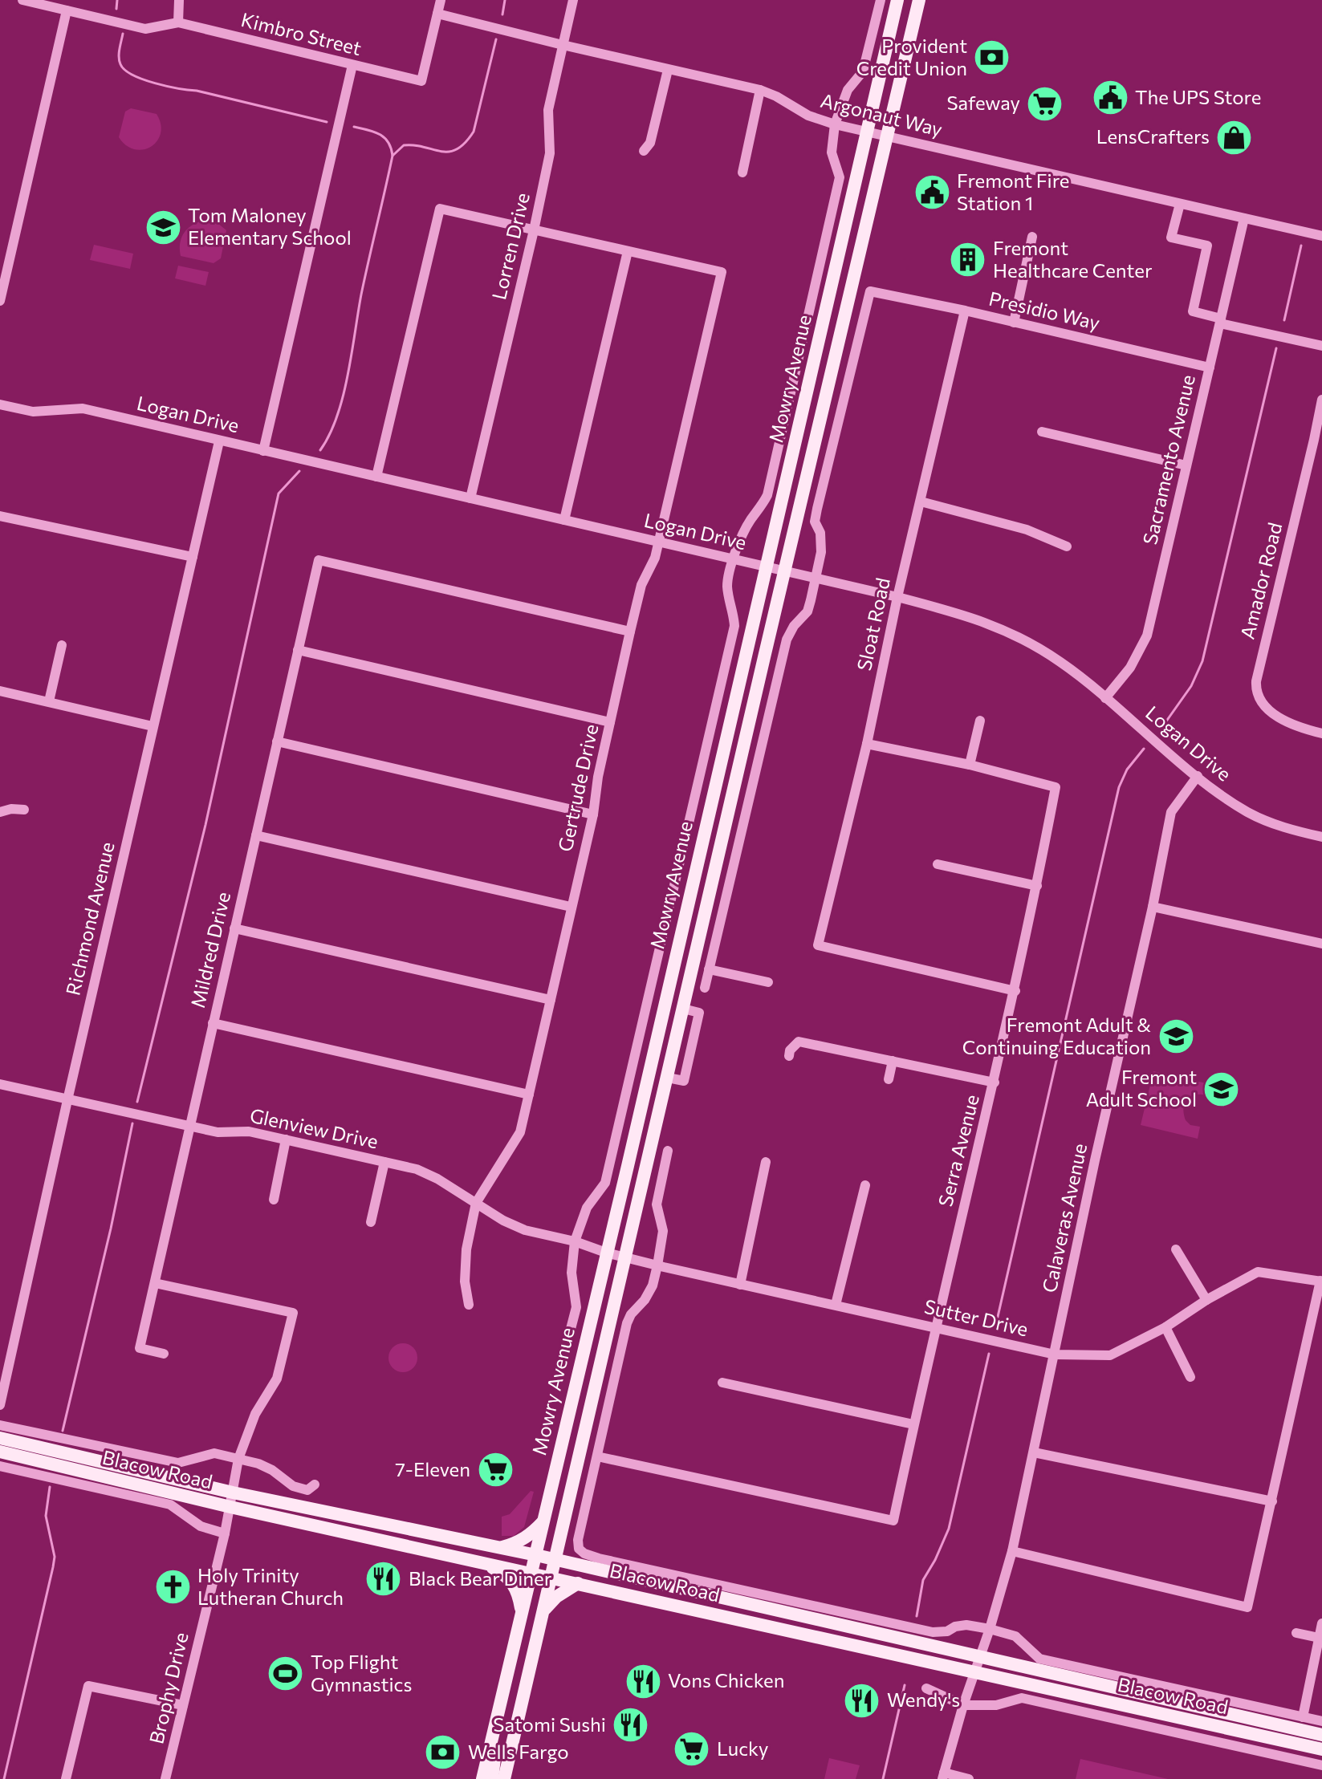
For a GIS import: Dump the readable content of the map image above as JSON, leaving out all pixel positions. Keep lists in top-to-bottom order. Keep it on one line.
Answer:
{"streets":{"main road":["Mowry Avenue","Blacow Road"],"street":["Kimbro Street","Argonaut Way","Lorren Drive","Presidio Way","Logan Drive","Sacramento Avenue","Amador Road","Sloat Road","Gertrude Drive","Richmond Avenue","Mildred Drive","Glenview Drive","Serra Avenue","Calaveras Avenue","Sutter Drive","Brophy Drive"]},"crossings":[["Kimbro Street","Argonaut Way"],["Argonaut Way","Lorren Drive"],["Argonaut Way","Mowry Avenue"],["Argonaut Way","Sacramento Avenue"],["Lorren Drive","Logan Drive"],["Presidio Way","Logan Drive"],["Presidio Way","Sacramento Avenue"],["Presidio Way","Sloat Road"],["Mowry Avenue","Logan Drive"],["Mowry Avenue","Glenview Drive"],["Mowry Avenue","Sutter Drive"],["Mowry Avenue","Blacow Road"],["Logan Drive","Sacramento Avenue"],["Logan Drive","Sloat Road"],["Logan Drive","Gertrude Drive"],["Logan Drive","Richmond Avenue"],["Logan Drive","Calaveras Avenue"],["Sloat Road","Serra Avenue"],["Gertrude Drive","Mildred Drive"],["Gertrude Drive","Glenview Drive"],["Richmond Avenue","Glenview Drive"],["Mildred Drive","Glenview Drive"],["Mildred Drive","Brophy Drive"],["Glenview Drive","Sutter Drive"],["Serra Avenue","Sutter Drive"],["Serra Avenue","Blacow Road"],["Calaveras Avenue","Sutter Drive"],["Calaveras Avenue","Blacow Road"],["Blacow Road","Brophy Drive"]],"places":{"bank":["Provident Credit Union","Wells Fargo"],"public building":["The UPS Store","Fremont Fire Station 1"],"supermarket":["Safeway","7-Eleven","Lucky"],"shop":["LensCrafters"],"school or university":["Tom Maloney Elementary School","Fremont Adult & Continuing Education","Fremont Adult School"],"building":["Fremont Healthcare Center"],"restaurant":["Black Bear Diner","Vons Chicken","Wendy's","Satomi Sushi"],"church":["Holy Trinity Lutheran Church"],"sports":["Top Flight Gymnastics"]}}
